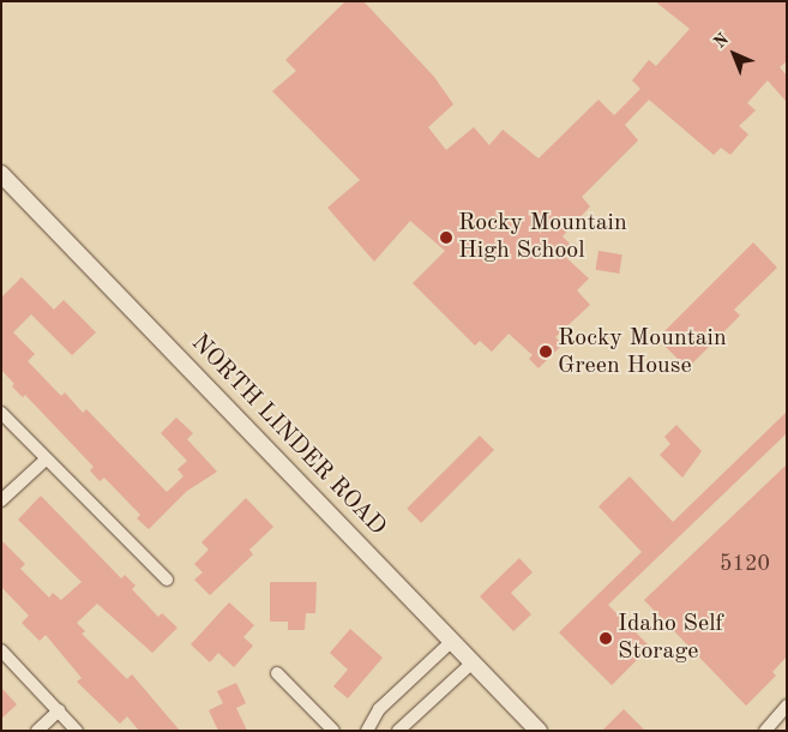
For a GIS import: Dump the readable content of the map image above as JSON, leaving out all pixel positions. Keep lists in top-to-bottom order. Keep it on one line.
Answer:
{"streets":{"main road":["NORTH LINDER ROAD"]},"places":["Rocky Mountain High School","Rocky Mountain Green House","Idaho Self Storage"],"house_numbers":["5120"],"north":"top left"}
